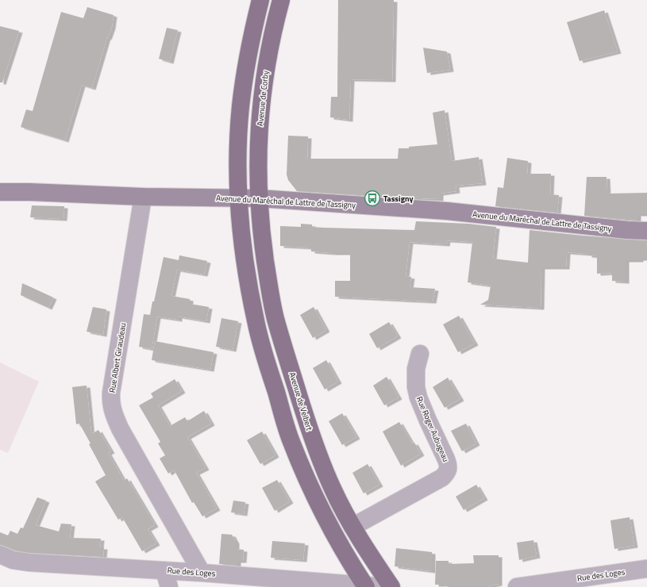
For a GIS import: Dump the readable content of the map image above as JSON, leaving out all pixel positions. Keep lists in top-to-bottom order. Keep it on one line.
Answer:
{"streets":{"main road":["Avenue de Corby","Avenue du Maréchal de Lattre de Tassigny","Avenue de Velbert"],"street":["Rue Albert Giraudeau","Rue Roger Aubugeau","Rue des Loges"]},"crossings":[["Avenue de Corby","Avenue du Maréchal de Lattre de Tassigny"],["Avenue de Corby","Avenue de Velbert"],["Avenue du Maréchal de Lattre de Tassigny","Rue Albert Giraudeau"],["Avenue du Maréchal de Lattre de Tassigny","Avenue de Velbert"],["Rue Albert Giraudeau","Rue des Loges"],["Avenue de Velbert","Rue Roger Aubugeau"]],"places":{"bus stop":["Tassigny"]}}
